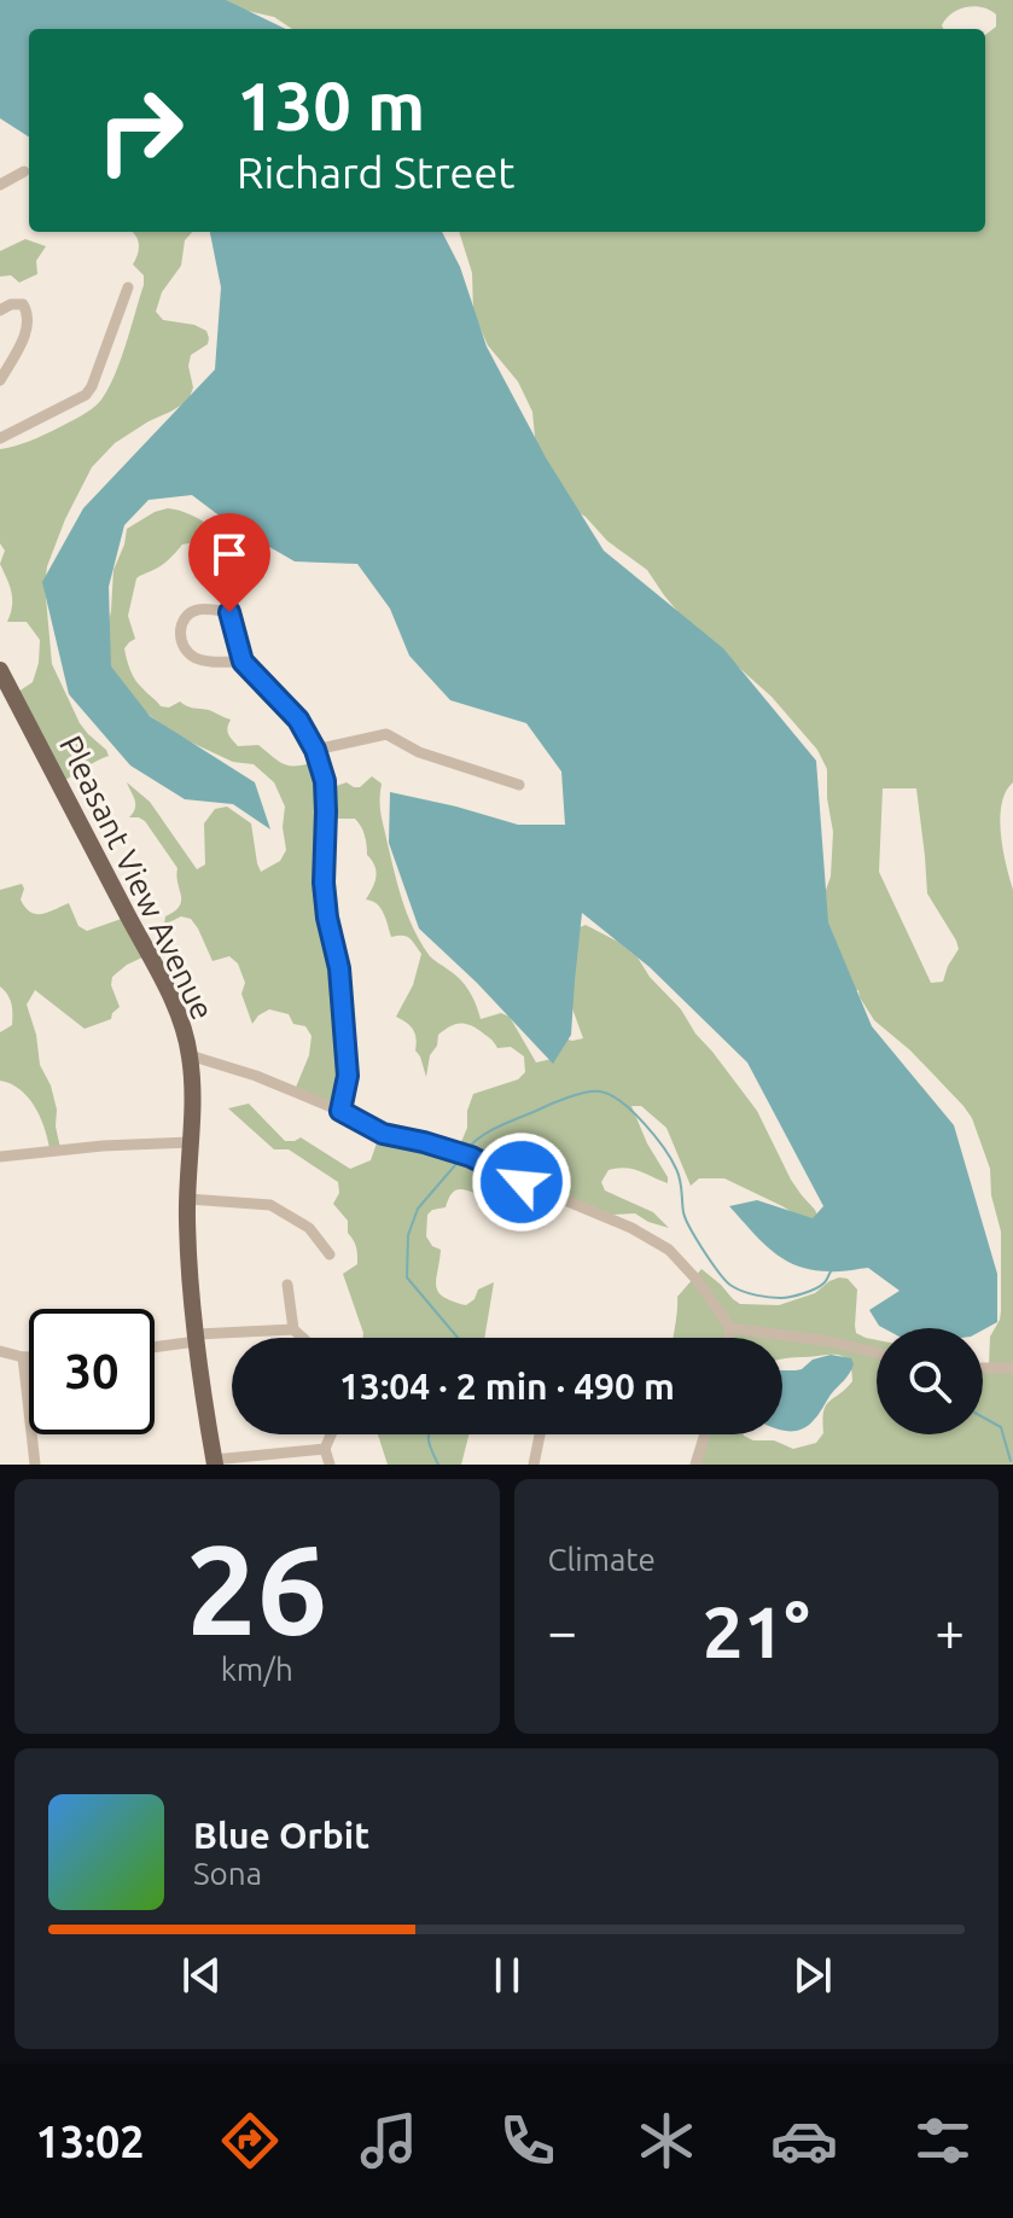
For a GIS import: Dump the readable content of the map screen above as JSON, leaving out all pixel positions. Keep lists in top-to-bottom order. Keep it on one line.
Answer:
{"streets":{"main road":["Pleasant View Avenue"]},"page":{"turn":["130 m","Richard Street"],"limit":"30","trip":"13:04 · 2 min · 490 m","tile":[["26","km/h"],"Climate"],"heat":["−","21°","+"],"song":["Blue Orbit","Sona"],"tabs":"13:02"}}
